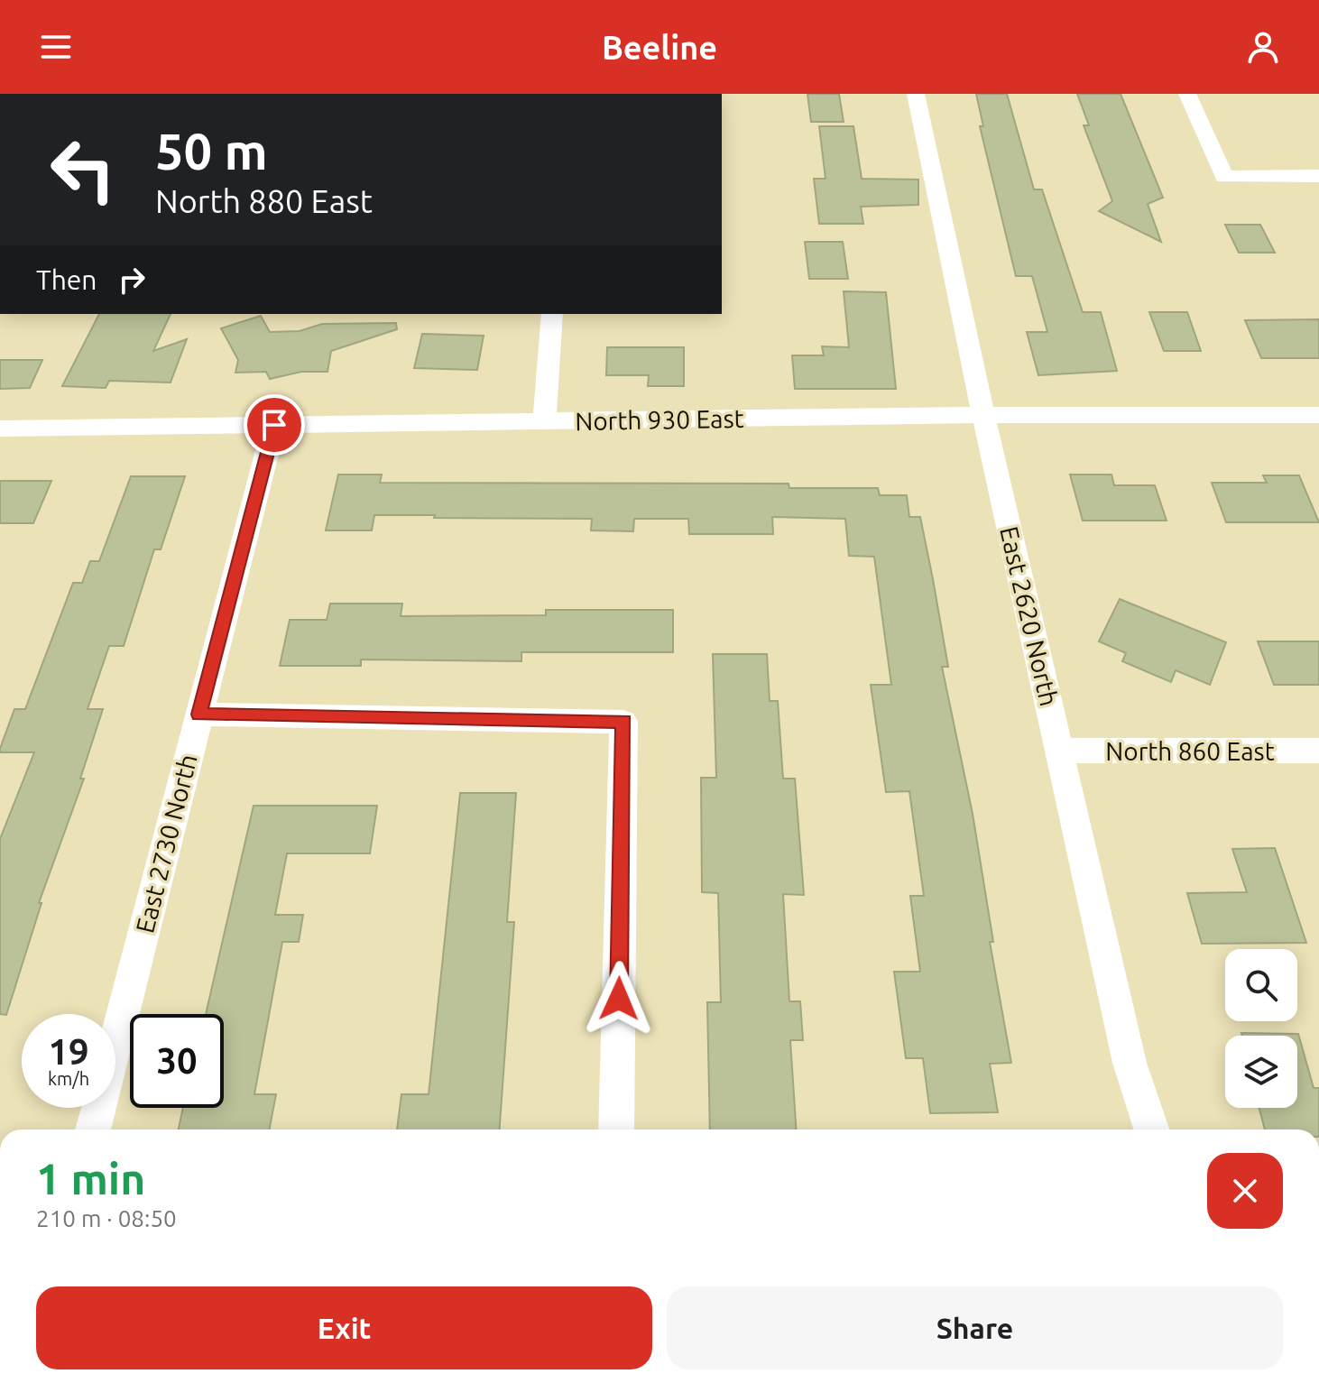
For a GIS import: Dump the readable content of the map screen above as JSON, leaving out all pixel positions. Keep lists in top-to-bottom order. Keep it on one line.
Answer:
{"streets":{"street":["North 930 East","East 2620 North","North 860 East","East 2730 North"]},"crossings":[["North 930 East","East 2620 North"],["North 930 East","East 2730 North"],["East 2620 North","North 860 East"]],"page":{"header":"Beeline","turn":["50 m","North 880 East"],"then":"Then","speed":"19 km/h","limit":"30","heading":["1 min","210 m · 08:50"],"buttons":["Exit","Share"]}}
